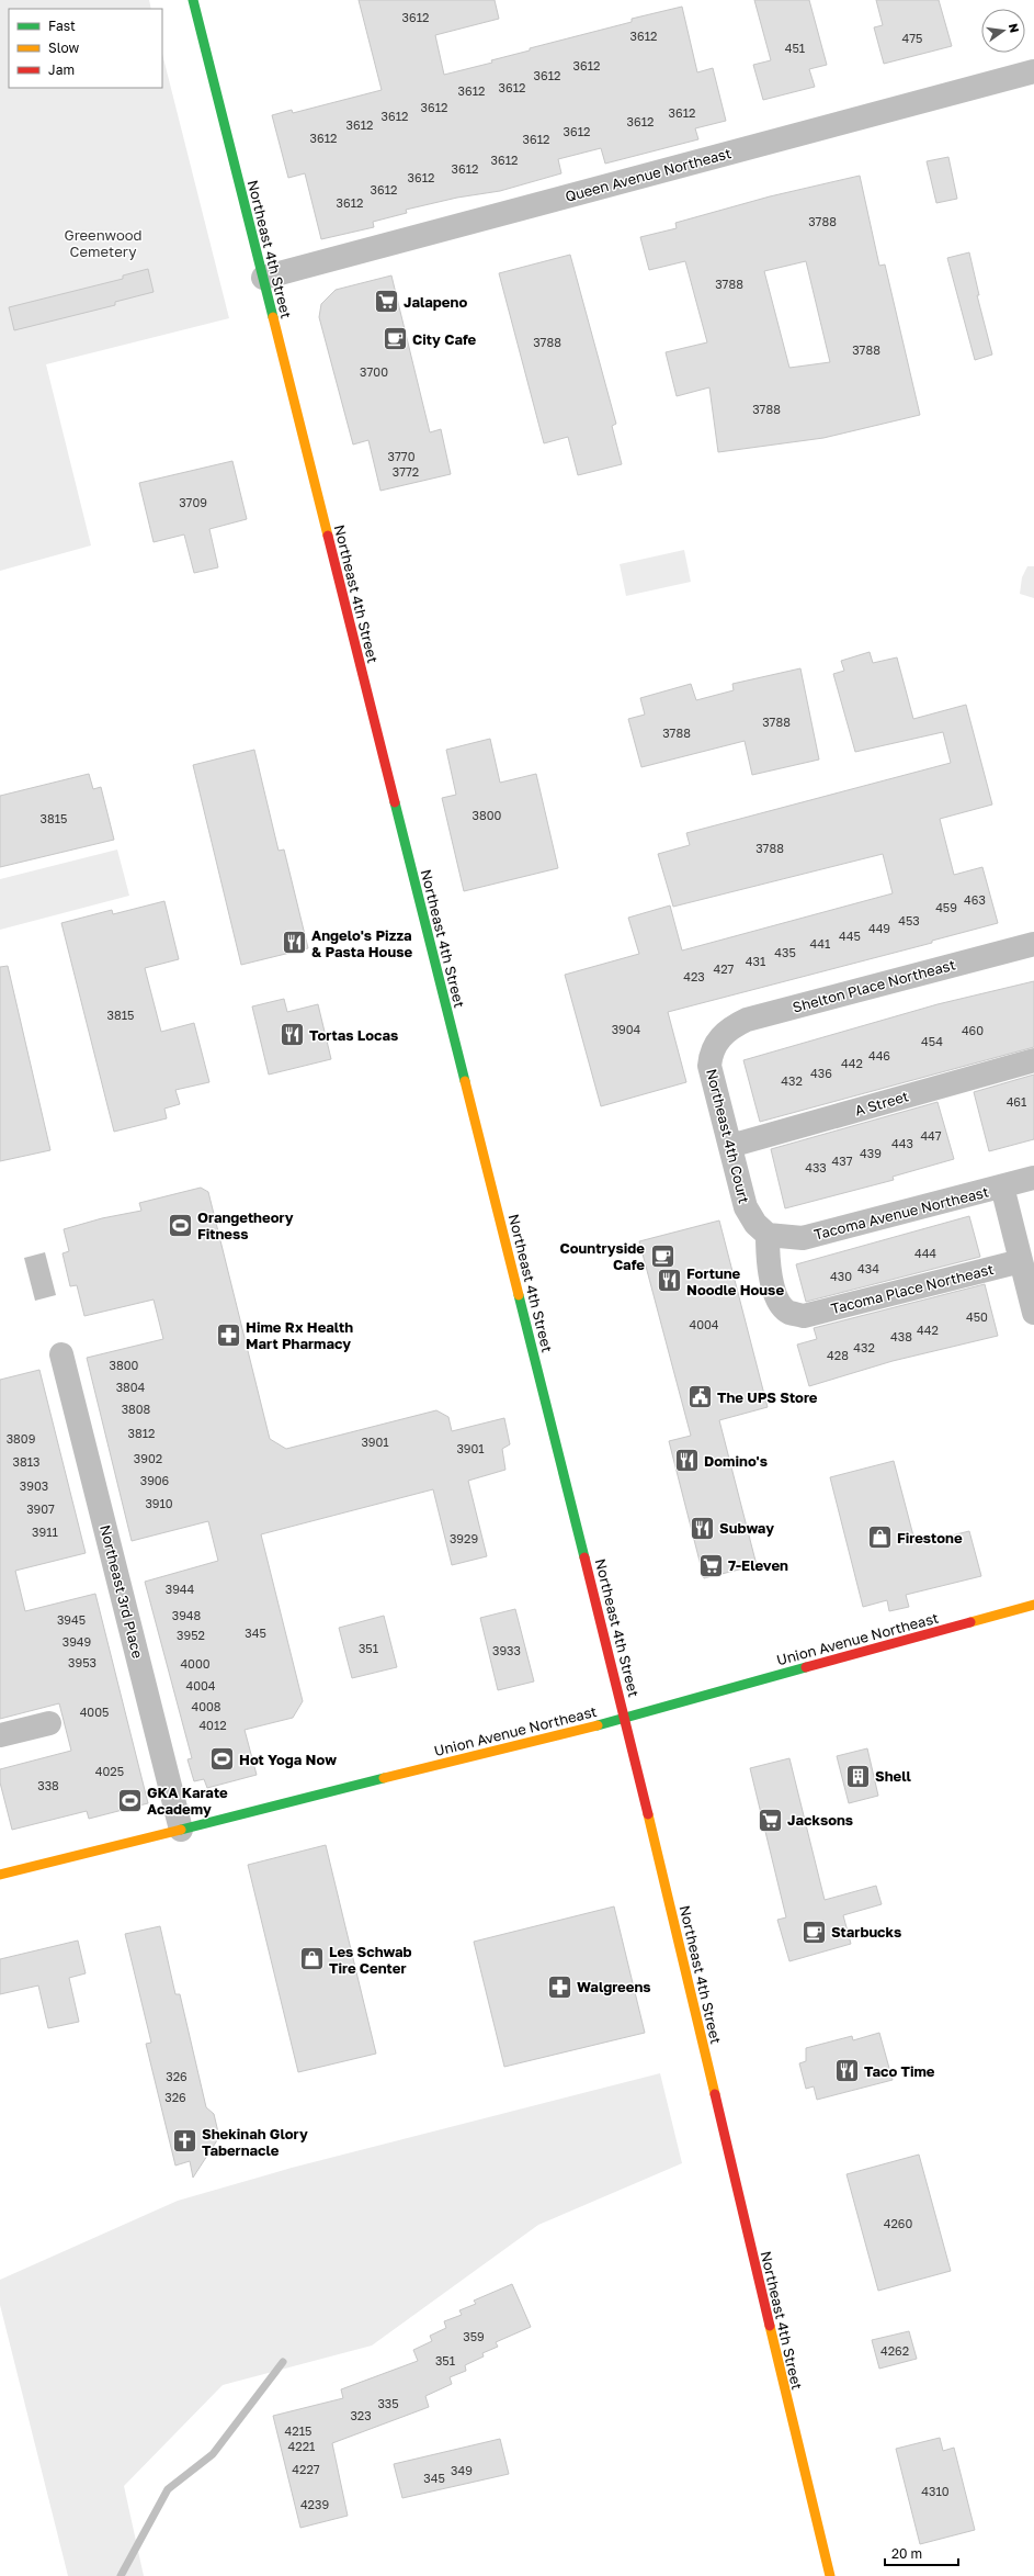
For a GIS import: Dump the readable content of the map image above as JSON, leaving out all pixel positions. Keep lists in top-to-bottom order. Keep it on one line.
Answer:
{"streets":{"main road":["Northeast 4th Street","Union Avenue Northeast"],"street":["Queen Avenue Northeast","Shelton Place Northeast","A Street","Northeast 4th Court","Tacoma Avenue Northeast","Tacoma Place Northeast","Northeast 3rd Place"]},"crossings":[["Queen Avenue Northeast","Northeast 4th Street"],["Northeast 4th Street","Union Avenue Northeast"],["Shelton Place Northeast","Northeast 4th Court"],["A Street","Northeast 4th Court"],["Northeast 4th Court","Tacoma Avenue Northeast"],["Northeast 4th Court","Tacoma Place Northeast"],["Tacoma Avenue Northeast","Tacoma Place Northeast"],["Northeast 3rd Place","Union Avenue Northeast"]],"parks":["Greenwood Cemetery"],"places":{"supermarket":["Jalapeno","7-Eleven","Jacksons"],"cafe":["City Cafe","Countryside Cafe","Starbucks"],"restaurant":["Angelo's Pizza & Pasta House","Tortas Locas","Fortune Noodle House","Domino's","Subway","Taco Time"],"sports":["Orangetheory Fitness","Hot Yoga Now","GKA Karate Academy"],"pharmacy":["Hime Rx Health Mart Pharmacy","Walgreens"],"public building":["The UPS Store"],"shop":["Firestone","Les Schwab Tire Center"],"building":["Shell"],"church":["Shekinah Glory Tabernacle"]},"house_numbers":["3612","3612","475","451","3612","3612","3612","3612","3612","3612","3612","3612","3612","3612","3612","3612","3612","3612","3612","3612","3612","3788","3788","3788","3788","3700","3788","3770","3772","3709","3788","3788","3800","3815","3788","463","459","453","449","445","441","435","431","427","423","3815","3904","460","454","446","442","436","432","461","447","443","439","437","433","444","434","430","450","4004","442","438","432","428","3800","3804","3808","3812","3809","3901","3901","3902","3813","3906","3903","3910","3907","3911","3929","3944","3948","3945","345","3952","3949","351","3933","3953","4000","4004","4008","4005","4012","4025","338","326","326","4260","359","4262","351","335","323","4215","4221","4227","349","345","4310","4239"],"legend":["Fast","Slow","Jam"],"scale_bar":"20 m","north":"right"}
